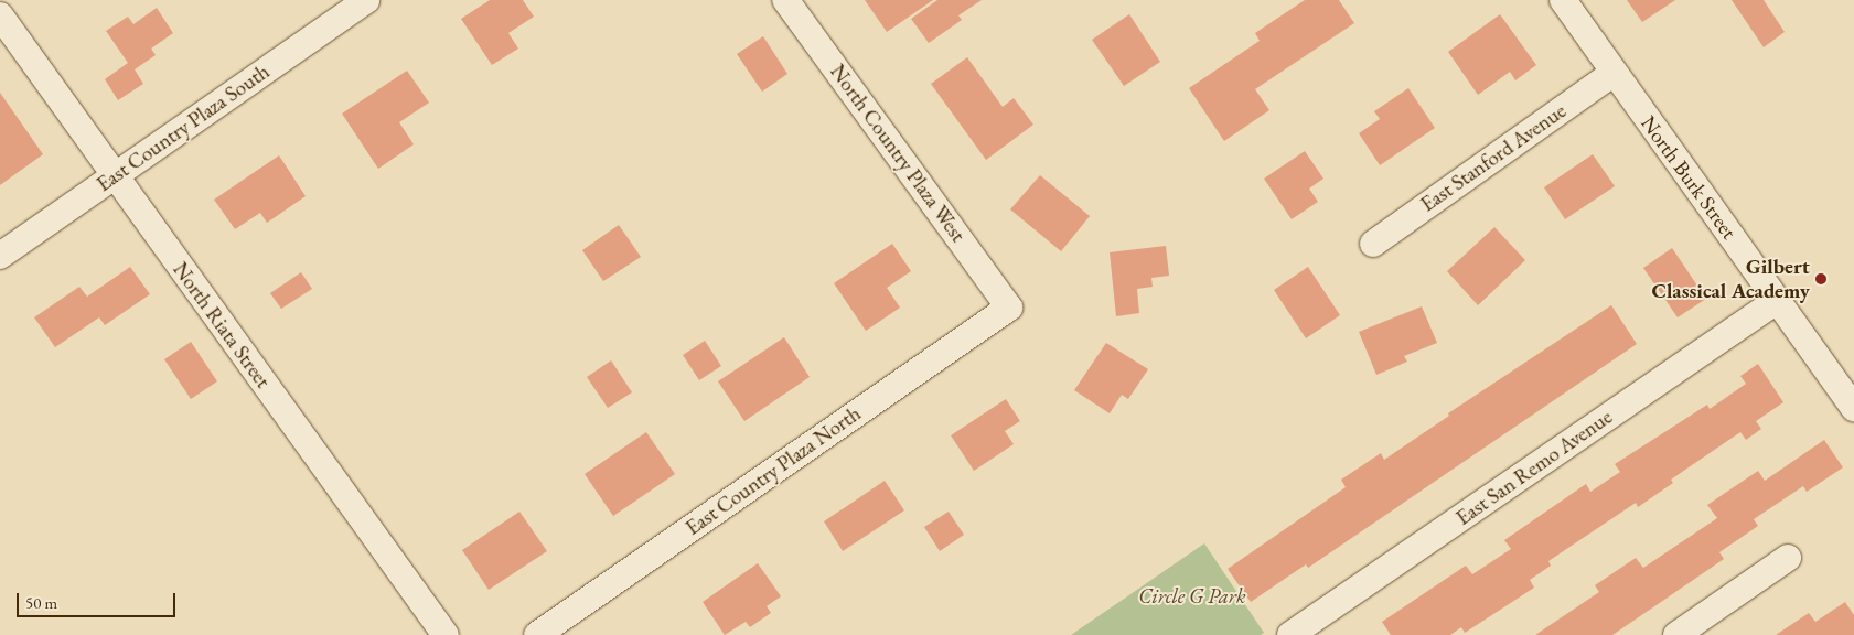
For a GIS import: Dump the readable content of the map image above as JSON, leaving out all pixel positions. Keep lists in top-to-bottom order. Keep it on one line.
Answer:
{"streets":{"street":["East Country Plaza South","North Country Plaza West","East Stanford Avenue","North Burk Street","North Riata Street","East San Remo Avenue","East Country Plaza North"]},"crossings":[["East Country Plaza South","North Riata Street"],["North Country Plaza West","East Country Plaza North"],["East Stanford Avenue","North Burk Street"],["North Burk Street","East San Remo Avenue"]],"parks":["Circle G Park"],"places":["Gilbert Classical Academy"],"scale_bar":"50 m"}
